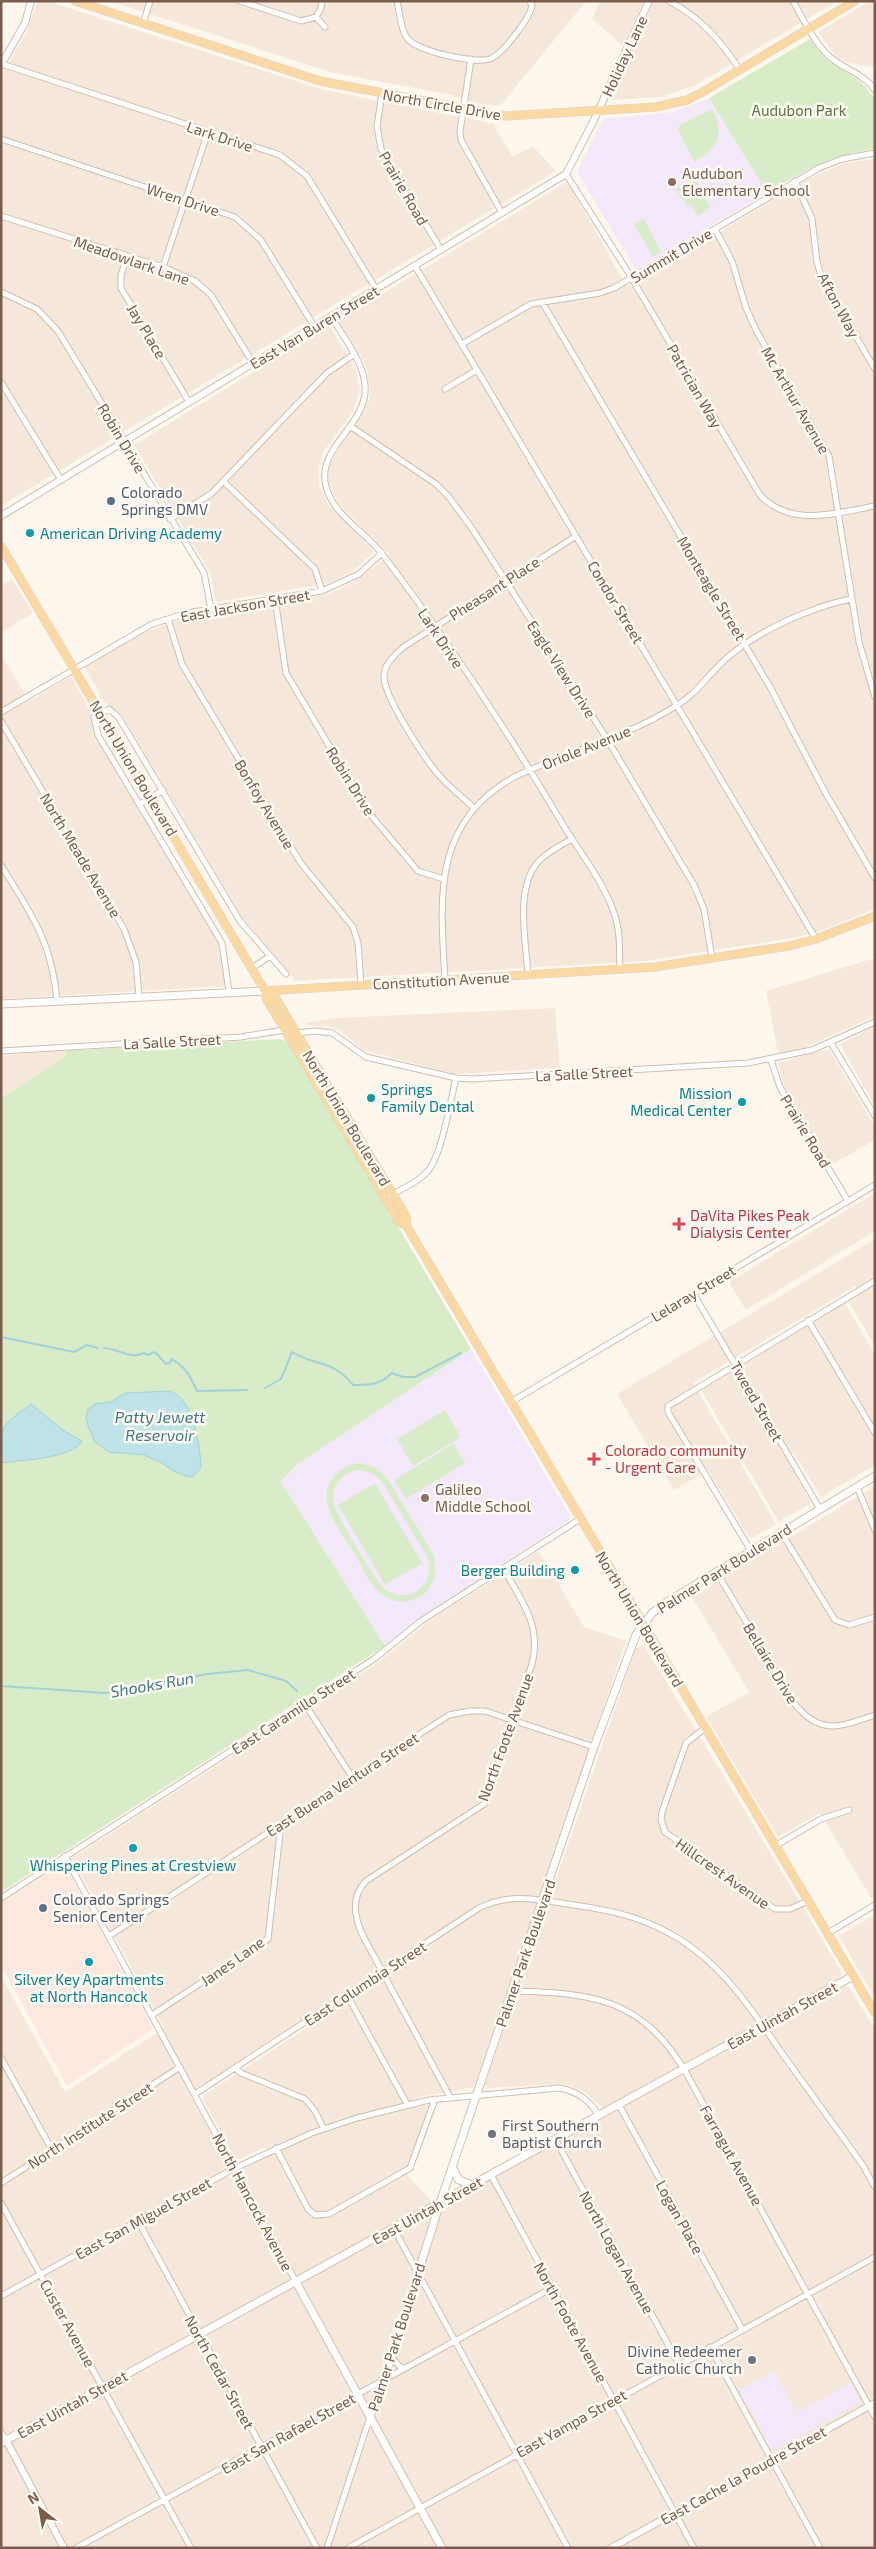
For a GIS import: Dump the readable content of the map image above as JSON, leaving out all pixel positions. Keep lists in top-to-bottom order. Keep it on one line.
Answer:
{"streets":{"main road":["North Circle Drive","North Union Boulevard","Constitution Avenue","Palmer Park Boulevard","East Uintah Street","North Hancock Avenue"],"street":["Holiday Lane","Lark Drive","Prairie Road","Wren Drive","Summit Drive","Meadowlark Lane","Afton Way","East Van Buren Street","Jay Place","Patrician Way","Mc Arthur Avenue","Robin Drive","Pheasant Place","Monteagle Street","Condor Street","East Jackson Street","Eagle View Drive","Oriole Avenue","Bonfoy Avenue","North Meade Avenue","La Salle Street","Lelaray Street","Tweed Street","Bellaire Drive","East Caramillo Street","North Foote Avenue","East Buena Ventura Street","Hillcrest Avenue","Janes Lane","East Columbia Street","North Institute Street","Farragut Avenue","Logan Place","East San Miguel Street","North Logan Avenue","Custer Avenue","North Cedar Street","East Yampa Street","East San Rafael Street","East Cache la Poudre Street"]},"crossings":[["Holiday Lane","North Circle Drive"],["North Circle Drive","Prairie Road"],["Lark Drive","East Van Buren Street"],["Lark Drive","Pheasant Place"],["Lark Drive","East Jackson Street"],["Lark Drive","Eagle View Drive"],["Lark Drive","Oriole Avenue"],["Lark Drive","Constitution Avenue"],["Prairie Road","East Van Buren Street"],["Prairie Road","La Salle Street"],["Prairie Road","Lelaray Street"],["Wren Drive","East Van Buren Street"],["Summit Drive","Afton Way"],["Summit Drive","Patrician Way"],["Summit Drive","Mc Arthur Avenue"],["Summit Drive","Monteagle Street"],["Summit Drive","Condor Street"],["Meadowlark Lane","East Van Buren Street"],["Meadowlark Lane","Jay Place"],["East Van Buren Street","Jay Place"],["East Van Buren Street","Patrician Way"],["East Van Buren Street","Robin Drive"],["East Van Buren Street","Condor Street"],["Patrician Way","Mc Arthur Avenue"],["Mc Arthur Avenue","Oriole Avenue"],["Robin Drive","East Jackson Street"],["Robin Drive","Oriole Avenue"],["Pheasant Place","Condor Street"],["Pheasant Place","Eagle View Drive"],["Pheasant Place","Oriole Avenue"],["Monteagle Street","Oriole Avenue"],["Condor Street","Oriole Avenue"],["Condor Street","Constitution Avenue"],["East Jackson Street","North Union Boulevard"],["East Jackson Street","Bonfoy Avenue"],["Eagle View Drive","Oriole Avenue"],["Eagle View Drive","Constitution Avenue"],["Oriole Avenue","Constitution Avenue"],["North Union Boulevard","Constitution Avenue"],["North Union Boulevard","La Salle Street"],["North Union Boulevard","Lelaray Street"],["North Union Boulevard","Palmer Park Boulevard"],["North Union Boulevard","East Caramillo Street"],["North Union Boulevard","Hillcrest Avenue"],["North Union Boulevard","East Uintah Street"],["Bonfoy Avenue","Constitution Avenue"],["North Meade Avenue","Constitution Avenue"],["Lelaray Street","Tweed Street"],["Tweed Street","Palmer Park Boulevard"],["Palmer Park Boulevard","Bellaire Drive"],["Palmer Park Boulevard","East Buena Ventura Street"],["Palmer Park Boulevard","East Columbia Street"],["Palmer Park Boulevard","East Uintah Street"],["Palmer Park Boulevard","Farragut Avenue"],["Palmer Park Boulevard","North Hancock Avenue"],["Palmer Park Boulevard","East San Miguel Street"],["Palmer Park Boulevard","East San Rafael Street"],["East Caramillo Street","North Foote Avenue"],["East Caramillo Street","North Hancock Avenue"],["North Foote Avenue","East Buena Ventura Street"],["North Foote Avenue","East Columbia Street"],["North Foote Avenue","East Uintah Street"],["North Foote Avenue","East San Miguel Street"],["North Foote Avenue","East Yampa Street"],["North Foote Avenue","East San Rafael Street"],["North Foote Avenue","East Cache la Poudre Street"],["East Buena Ventura Street","Janes Lane"],["East Buena Ventura Street","North Hancock Avenue"],["Janes Lane","North Hancock Avenue"],["East Columbia Street","North Hancock Avenue"],["East Uintah Street","Farragut Avenue"],["East Uintah Street","North Hancock Avenue"],["East Uintah Street","Logan Place"],["East Uintah Street","East San Miguel Street"],["East Uintah Street","North Logan Avenue"],["East Uintah Street","Custer Avenue"],["East Uintah Street","North Cedar Street"],["North Institute Street","North Hancock Avenue"],["Farragut Avenue","East Yampa Street"],["Farragut Avenue","East Cache la Poudre Street"],["North Hancock Avenue","East San Miguel Street"],["North Hancock Avenue","East Yampa Street"],["North Hancock Avenue","East San Rafael Street"],["Logan Place","East Yampa Street"],["East San Miguel Street","Custer Avenue"],["East San Miguel Street","North Cedar Street"],["North Logan Avenue","East Yampa Street"],["Custer Avenue","East San Rafael Street"],["North Cedar Street","East San Rafael Street"]],"water":["Patty Jewett Reservoir","Shooks Run"],"parks":["Audubon Park"],"places":{"other":["Audubon Elementary School","Colorado Springs DMV","American Driving Academy","Springs Family Dental","Mission Medical Center","Galileo Middle School","Berger Building","Whispering Pines at Crestview","Colorado Springs Senior Center","Silver Key Apartments at North Hancock","First Southern Baptist Church","Divine Redeemer Catholic Church"],"health":["DaVita Pikes Peak Dialysis Center","Colorado community - Urgent Care"]},"north":"top left"}
